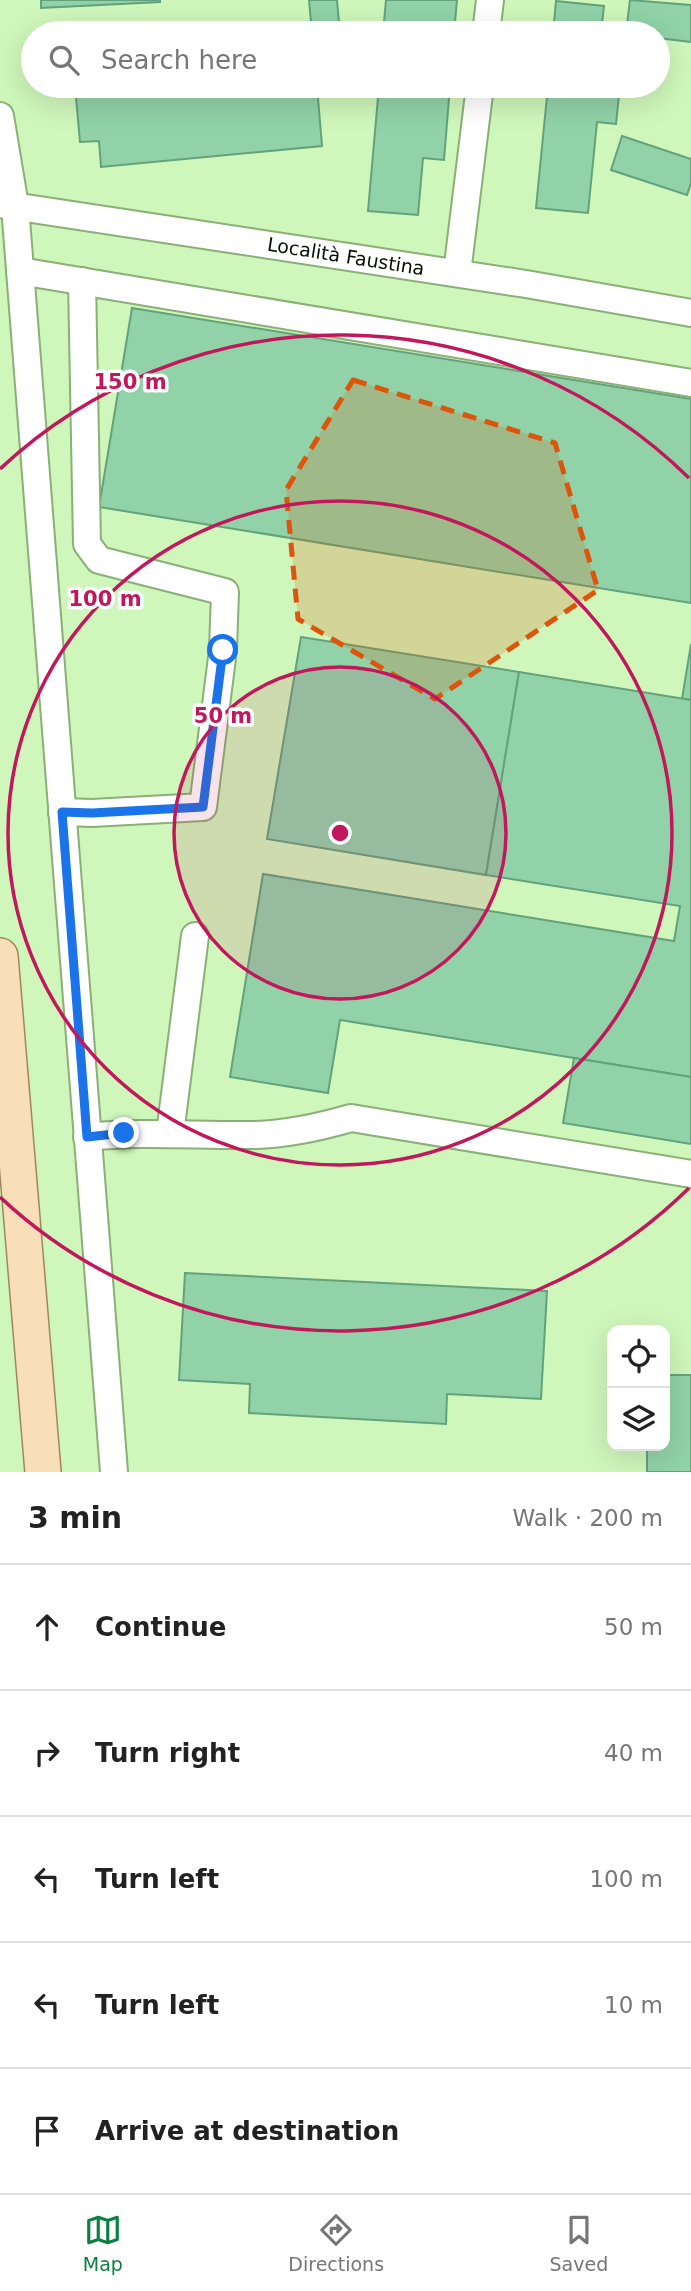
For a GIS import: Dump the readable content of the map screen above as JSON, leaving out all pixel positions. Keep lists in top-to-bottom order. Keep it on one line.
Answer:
{"streets":{"lane":["Località Faustina"]},"page":{"search":"Search here","heading":["3 min","Walk · 200 m"],"list":[["Continue","50 m"],["Turn right","40 m"],["Turn left","100 m"],["Turn left","10 m"],"Arrive at destination"],"nav":["Map","Directions","Saved"]},"rings":["150 m","100 m","50 m"]}
